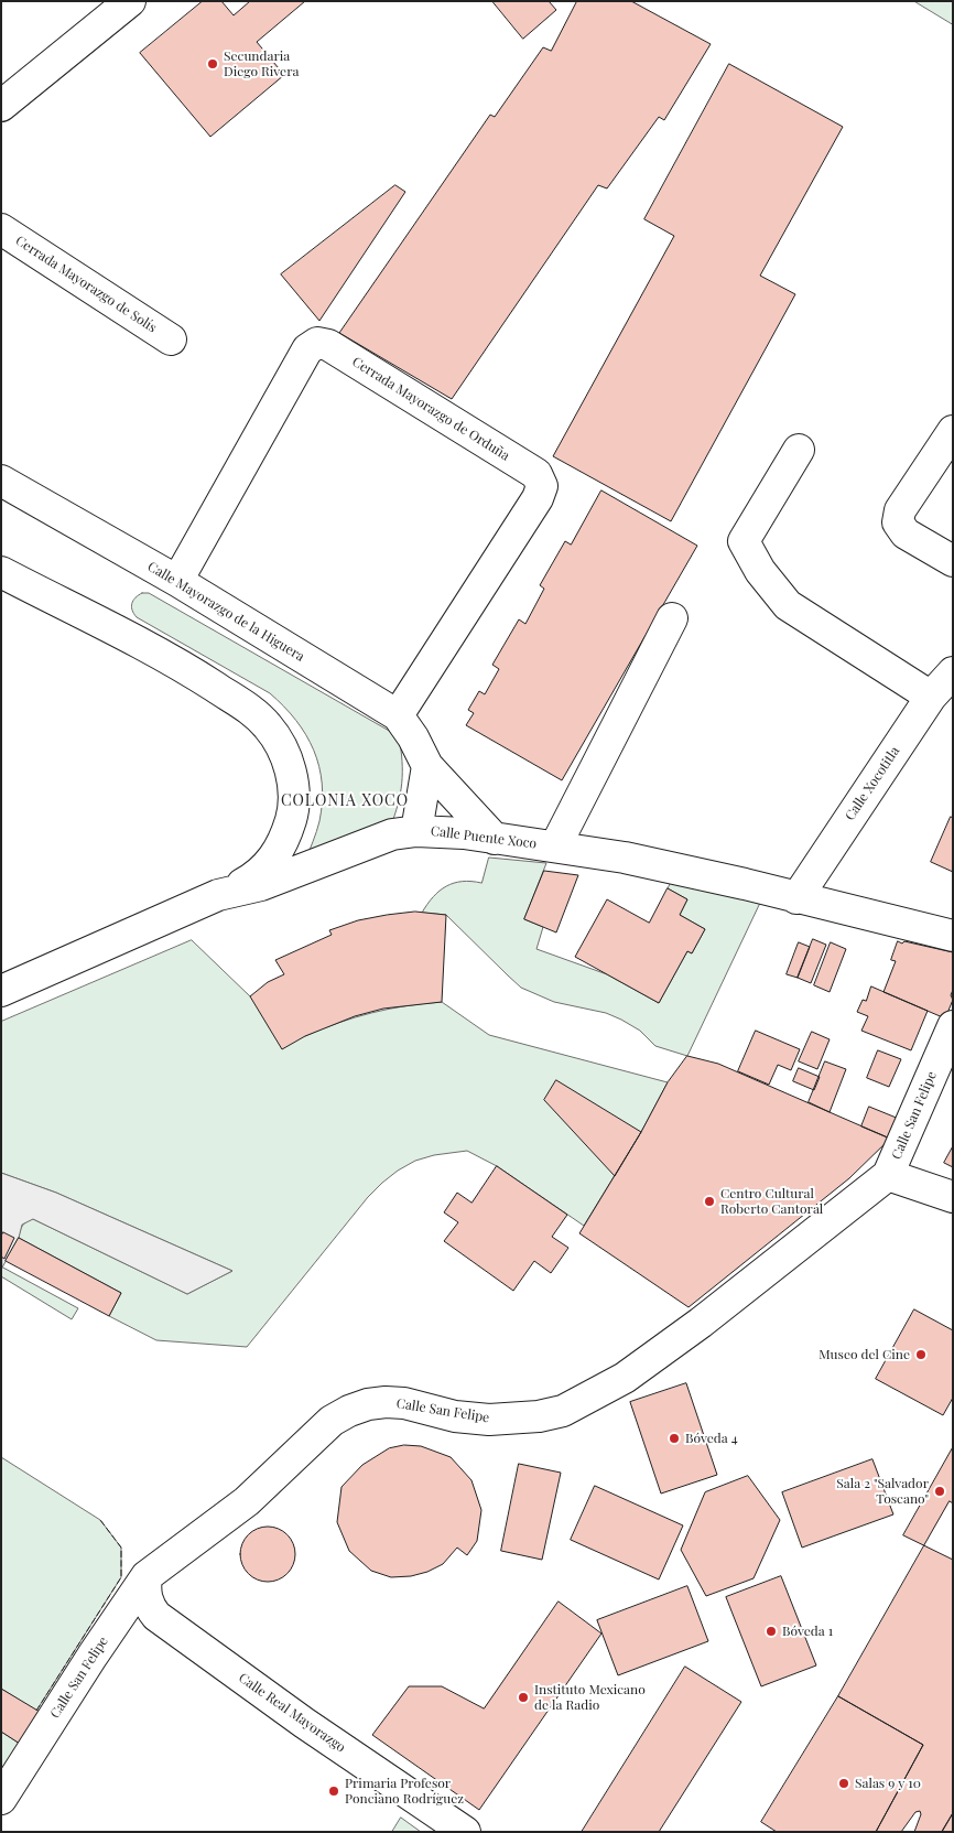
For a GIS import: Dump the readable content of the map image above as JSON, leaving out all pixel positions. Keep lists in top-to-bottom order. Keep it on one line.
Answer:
{"streets":{"street":["Cerrada Mayorazgo de Solís","Cerrada Mayorazgo de Orduña","Calle Mayorazgo de la Higuera","Calle Xocotitla","Calle Puente Xoco","Calle San Felipe","Calle Real Mayorazgo"]},"crossings":[["Cerrada Mayorazgo de Orduña","Calle Mayorazgo de la Higuera"],["Calle Mayorazgo de la Higuera","Calle Puente Xoco"],["Calle Xocotitla","Calle Puente Xoco"],["Calle San Felipe","Calle Real Mayorazgo"]],"districts":["COLONIA XOCO"],"places":["Secundaria Diego Rivera","Centro Cultural Roberto Cantoral","Museo del Cine","Bóveda 4","Sala 2 \"Salvador Toscano\"","Bóveda 1","Instituto Mexicano de la Radio","Salas 9 y 10","Primaria Profesor Ponciano Rodríguez"]}
